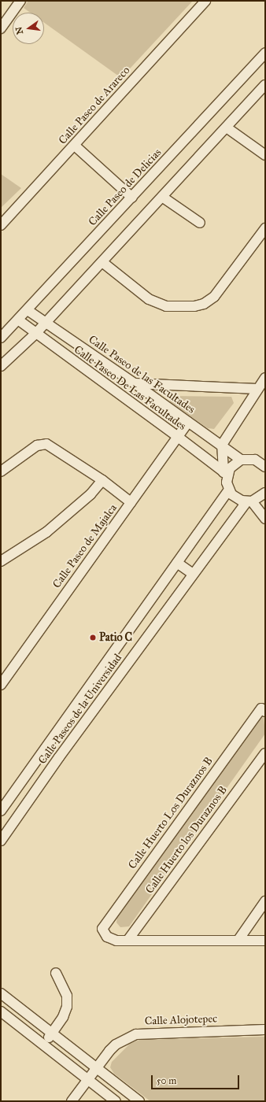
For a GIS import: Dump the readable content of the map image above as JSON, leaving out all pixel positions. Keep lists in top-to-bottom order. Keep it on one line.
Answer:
{"streets":{"street":["Calle Paseo de Arareco","Calle Paseo de Delicias","Calle Paseo de las Facultades","Calle Paseo De Las Facultades","Calle Paseo de Majalca","Calle Paseos de la Universidad","Calle Huerto Los Duraznos B","Calle Huerto los Duraznos B","Calle Alojotepec"]},"crossings":[["Calle Paseo de Delicias","Calle Paseo de las Facultades"],["Calle Paseo de Delicias","Calle Paseo De Las Facultades"],["Calle Paseo de las Facultades","Calle Paseo de Majalca"],["Calle Paseo De Las Facultades","Calle Paseo de Majalca"],["Calle Huerto Los Duraznos B","Calle Huerto los Duraznos B"]],"places":["Patio C"],"scale_bar":"50 m","north":"left"}
